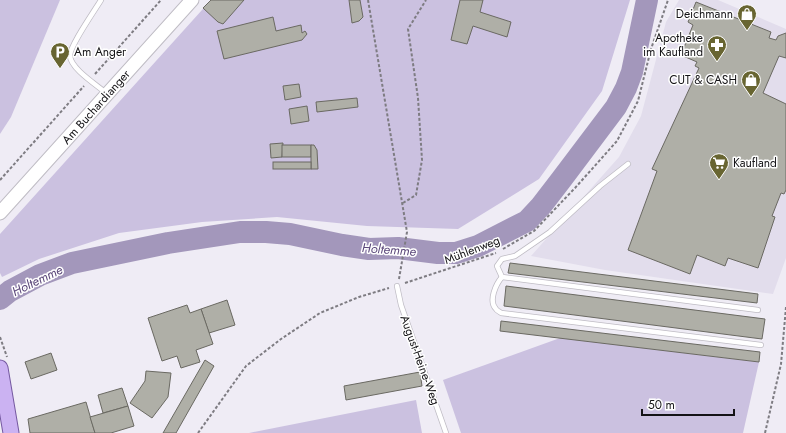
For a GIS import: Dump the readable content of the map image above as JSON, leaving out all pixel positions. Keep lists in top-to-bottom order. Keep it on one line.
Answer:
{"streets":{"main road":["Am Buchardianger"],"lane":["August-Heine-Weg"],"path":["Mühlenweg"]},"crossings":[["Mühlenweg","August-Heine-Weg"]],"water":["Holtemme"],"places":{"shop":["Deichmann","CUT & CASH"],"pharmacy":["Apotheke im Kaufland"],"parking":["Am Anger"],"supermarket":["Kaufland"]},"scale_bar":"50 m"}
